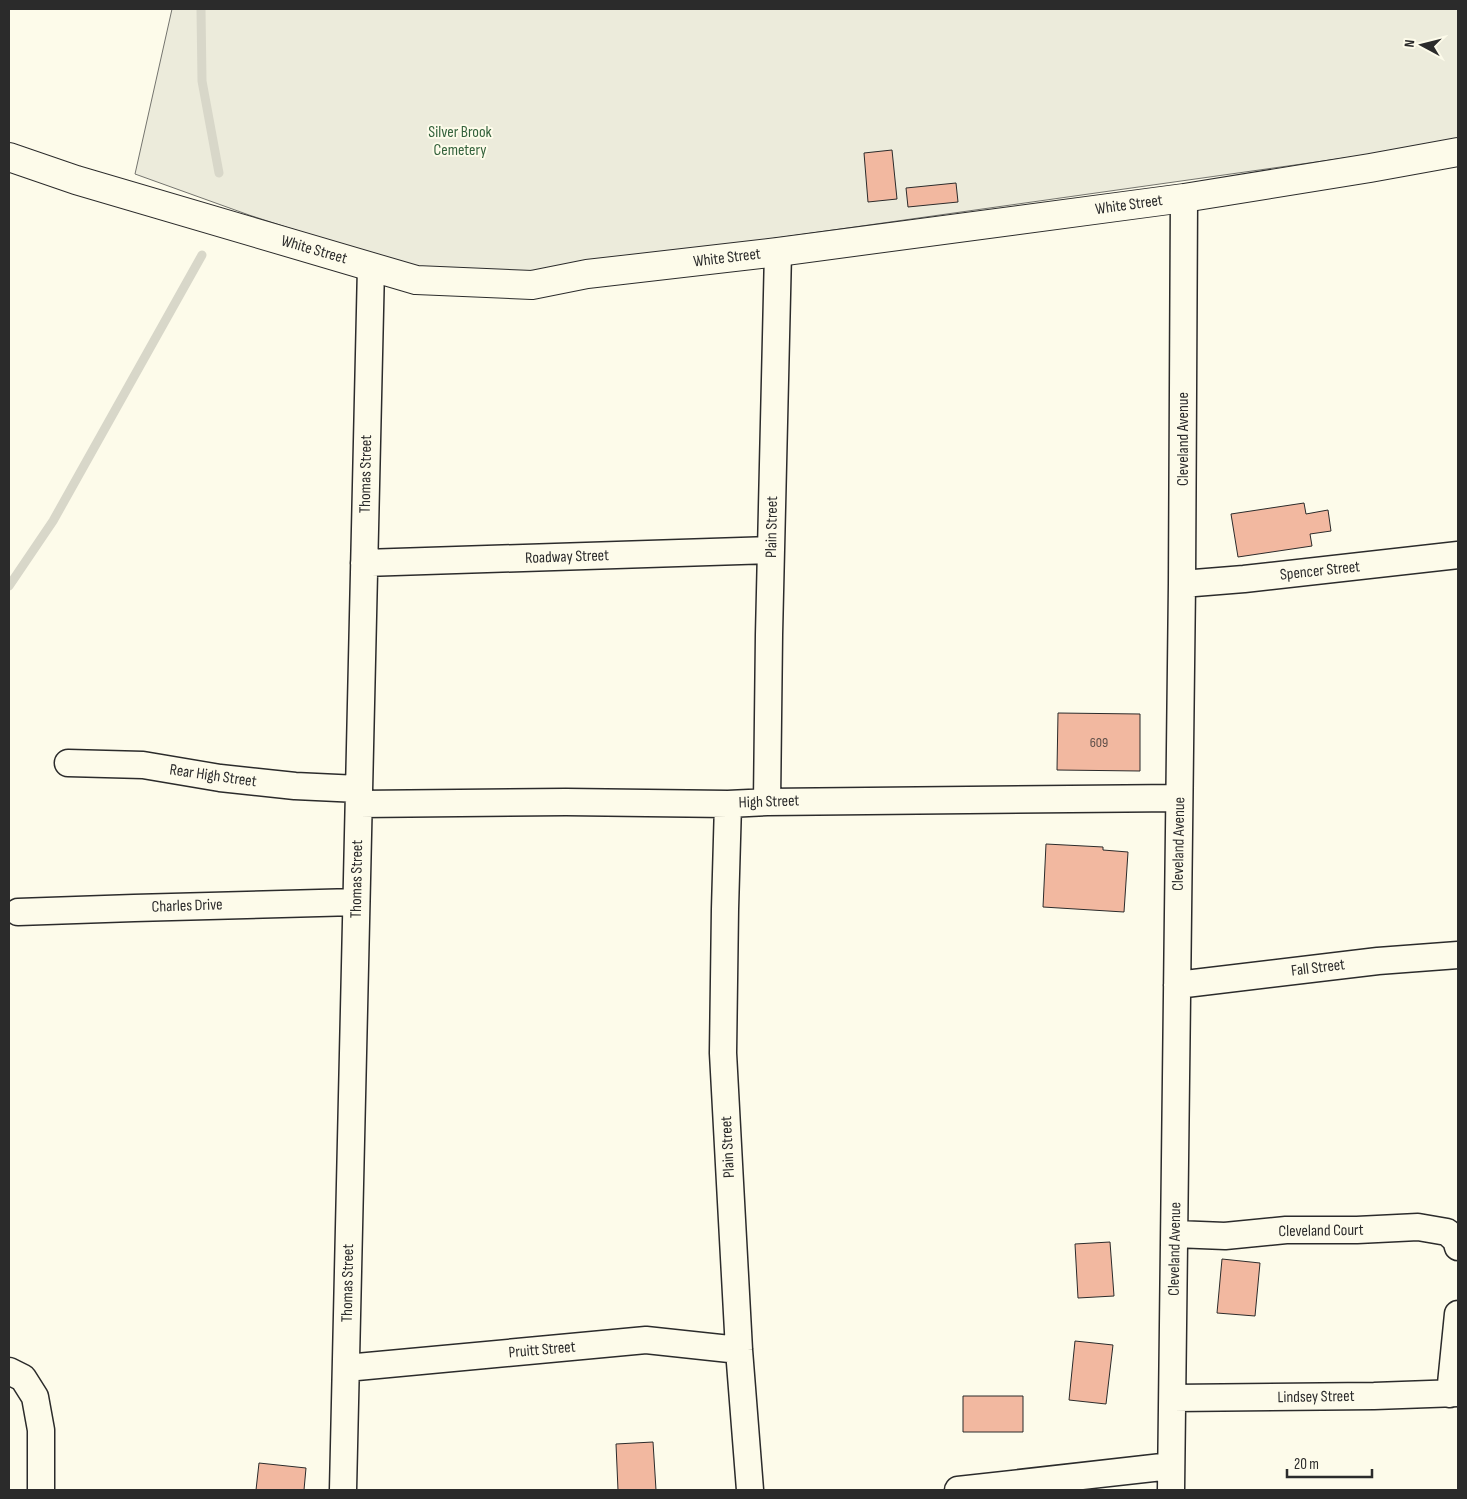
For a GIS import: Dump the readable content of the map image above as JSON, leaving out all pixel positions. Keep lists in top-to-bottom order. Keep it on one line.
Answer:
{"streets":{"street":["White Street","Cleveland Avenue","Thomas Street","Plain Street","Roadway Street","Spencer Street","Rear High Street","High Street","Charles Drive","Fall Street","Cleveland Court","Pruitt Street","Lindsey Street"]},"crossings":[["White Street","Cleveland Avenue"],["White Street","Thomas Street"],["White Street","Plain Street"],["Cleveland Avenue","Spencer Street"],["Cleveland Avenue","High Street"],["Cleveland Avenue","Fall Street"],["Cleveland Avenue","Cleveland Court"],["Cleveland Avenue","Lindsey Street"],["Thomas Street","Roadway Street"],["Thomas Street","Rear High Street"],["Thomas Street","High Street"],["Thomas Street","Charles Drive"],["Thomas Street","Pruitt Street"],["Plain Street","Roadway Street"],["Plain Street","High Street"],["Plain Street","Pruitt Street"],["Rear High Street","High Street"]],"parks":["Silver Brook Cemetery"],"house_numbers":["609"],"scale_bar":"20 m","north":"left"}
